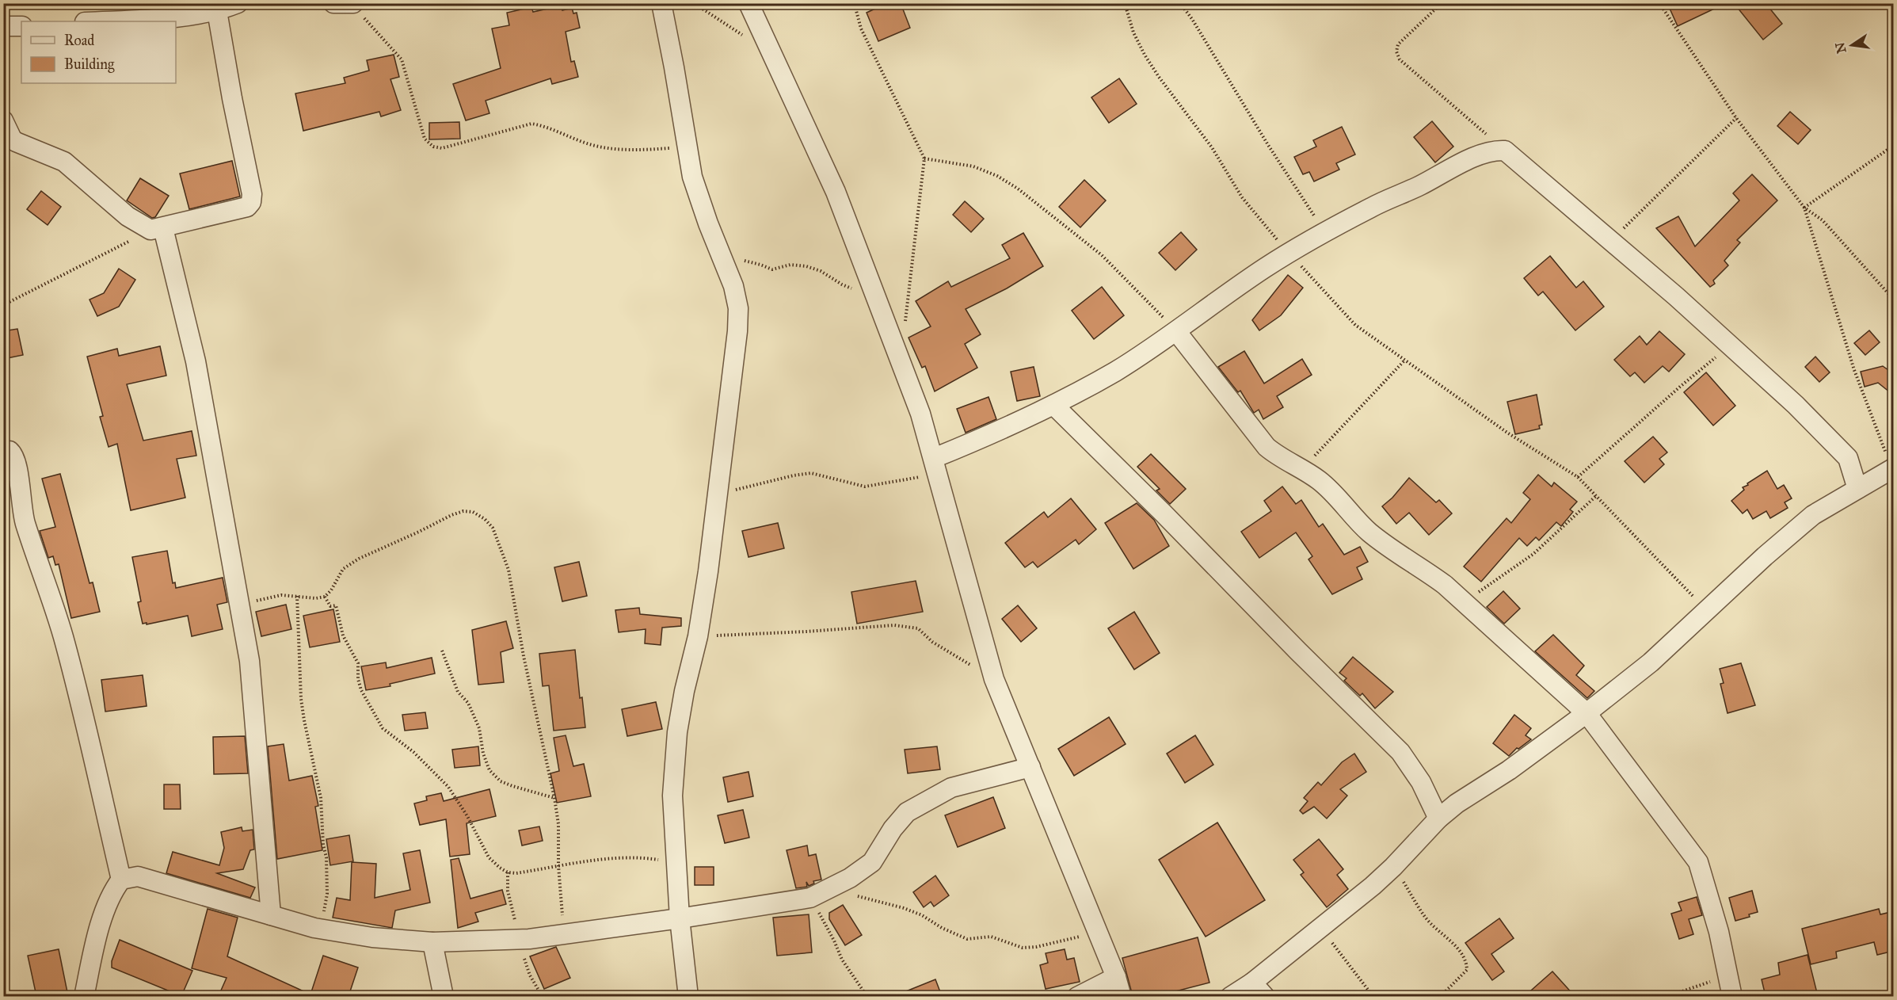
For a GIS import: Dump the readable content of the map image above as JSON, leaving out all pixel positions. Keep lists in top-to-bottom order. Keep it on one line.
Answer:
{"legend":["Road","Building"],"north":"left"}
